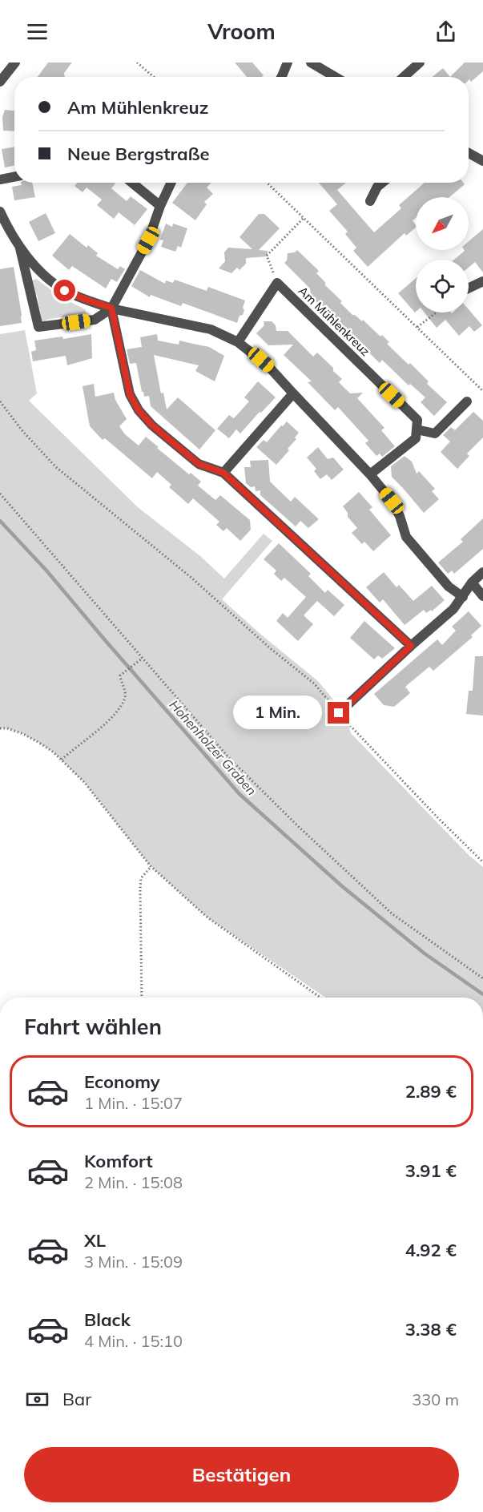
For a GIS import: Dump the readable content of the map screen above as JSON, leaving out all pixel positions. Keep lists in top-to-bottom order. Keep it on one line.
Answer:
{"streets":{"street":["Am Mühlenkreuz"]},"water":["Hohenholzer Graben"],"north":"bottom left","page":{"header":"Vroom","banner":["Am Mühlenkreuz","Neue Bergstraße"],"bubble":"1 Min.","heading":"Fahrt wählen","list":[{"name":"Economy","note":"1 Min. · 15:07","value":"2.89 €"},{"name":"Komfort","note":"2 Min. · 15:08","value":"3.91 €"},{"name":"XL","note":"3 Min. · 15:09","value":"4.92 €"},{"name":"Black","note":"4 Min. · 15:10","value":"3.38 €"}],"pay":["Bar","330 m"],"buttons":"Bestätigen"}}
